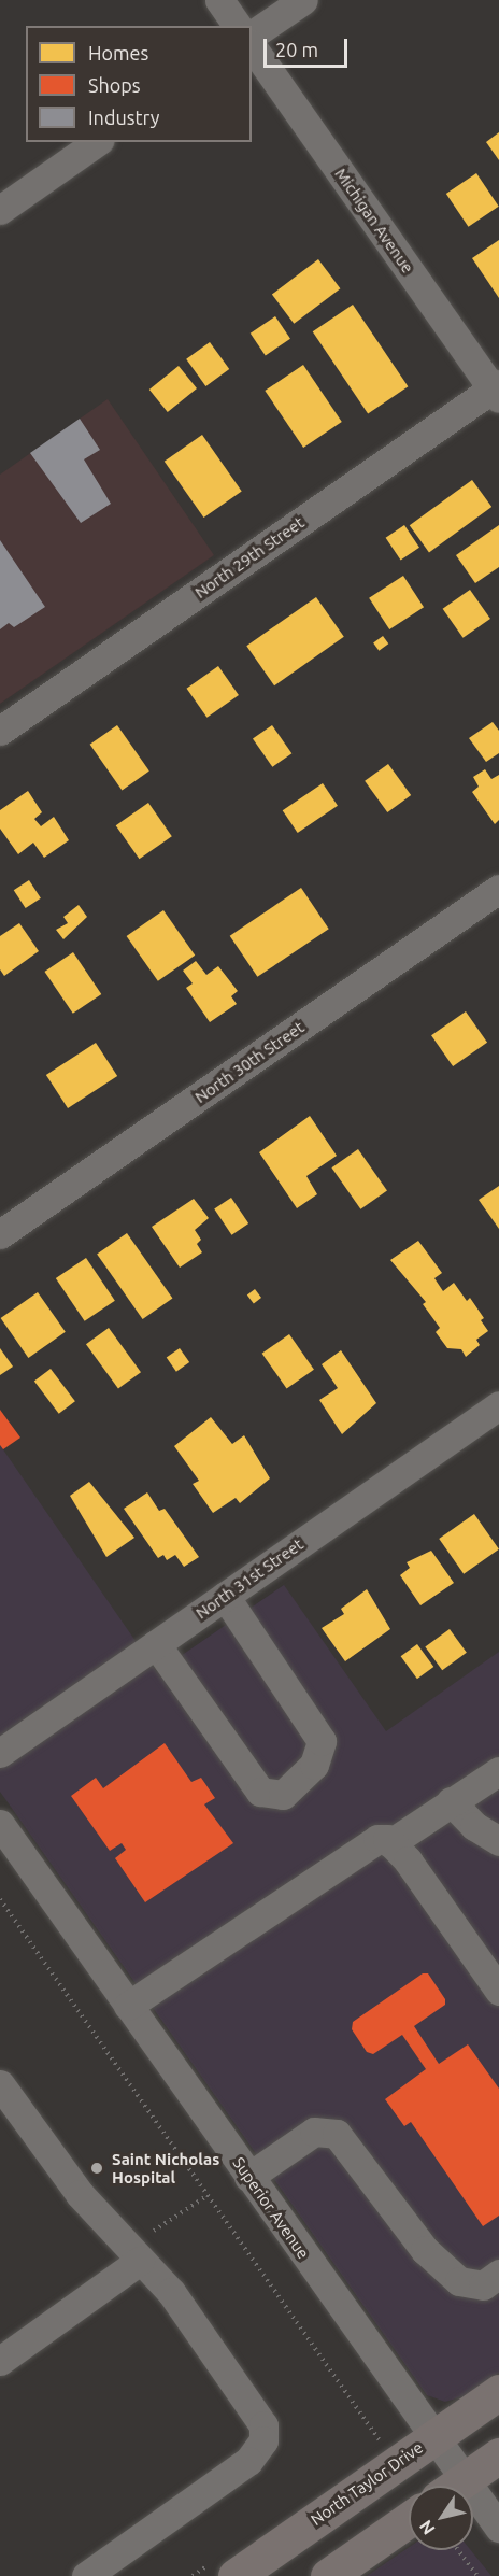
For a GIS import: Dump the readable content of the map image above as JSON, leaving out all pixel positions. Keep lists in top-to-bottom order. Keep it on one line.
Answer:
{"streets":{"main road":["North Taylor Drive"],"street":["Michigan Avenue","North 29th Street","North 30th Street","North 31st Street","Superior Avenue"]},"crossings":[["Michigan Avenue","North 29th Street"],["Superior Avenue","North Taylor Drive"]],"places":["Saint Nicholas Hospital"],"legend":["Homes","Shops","Industry"],"scale_bar":"20 m","north":"bottom left"}
